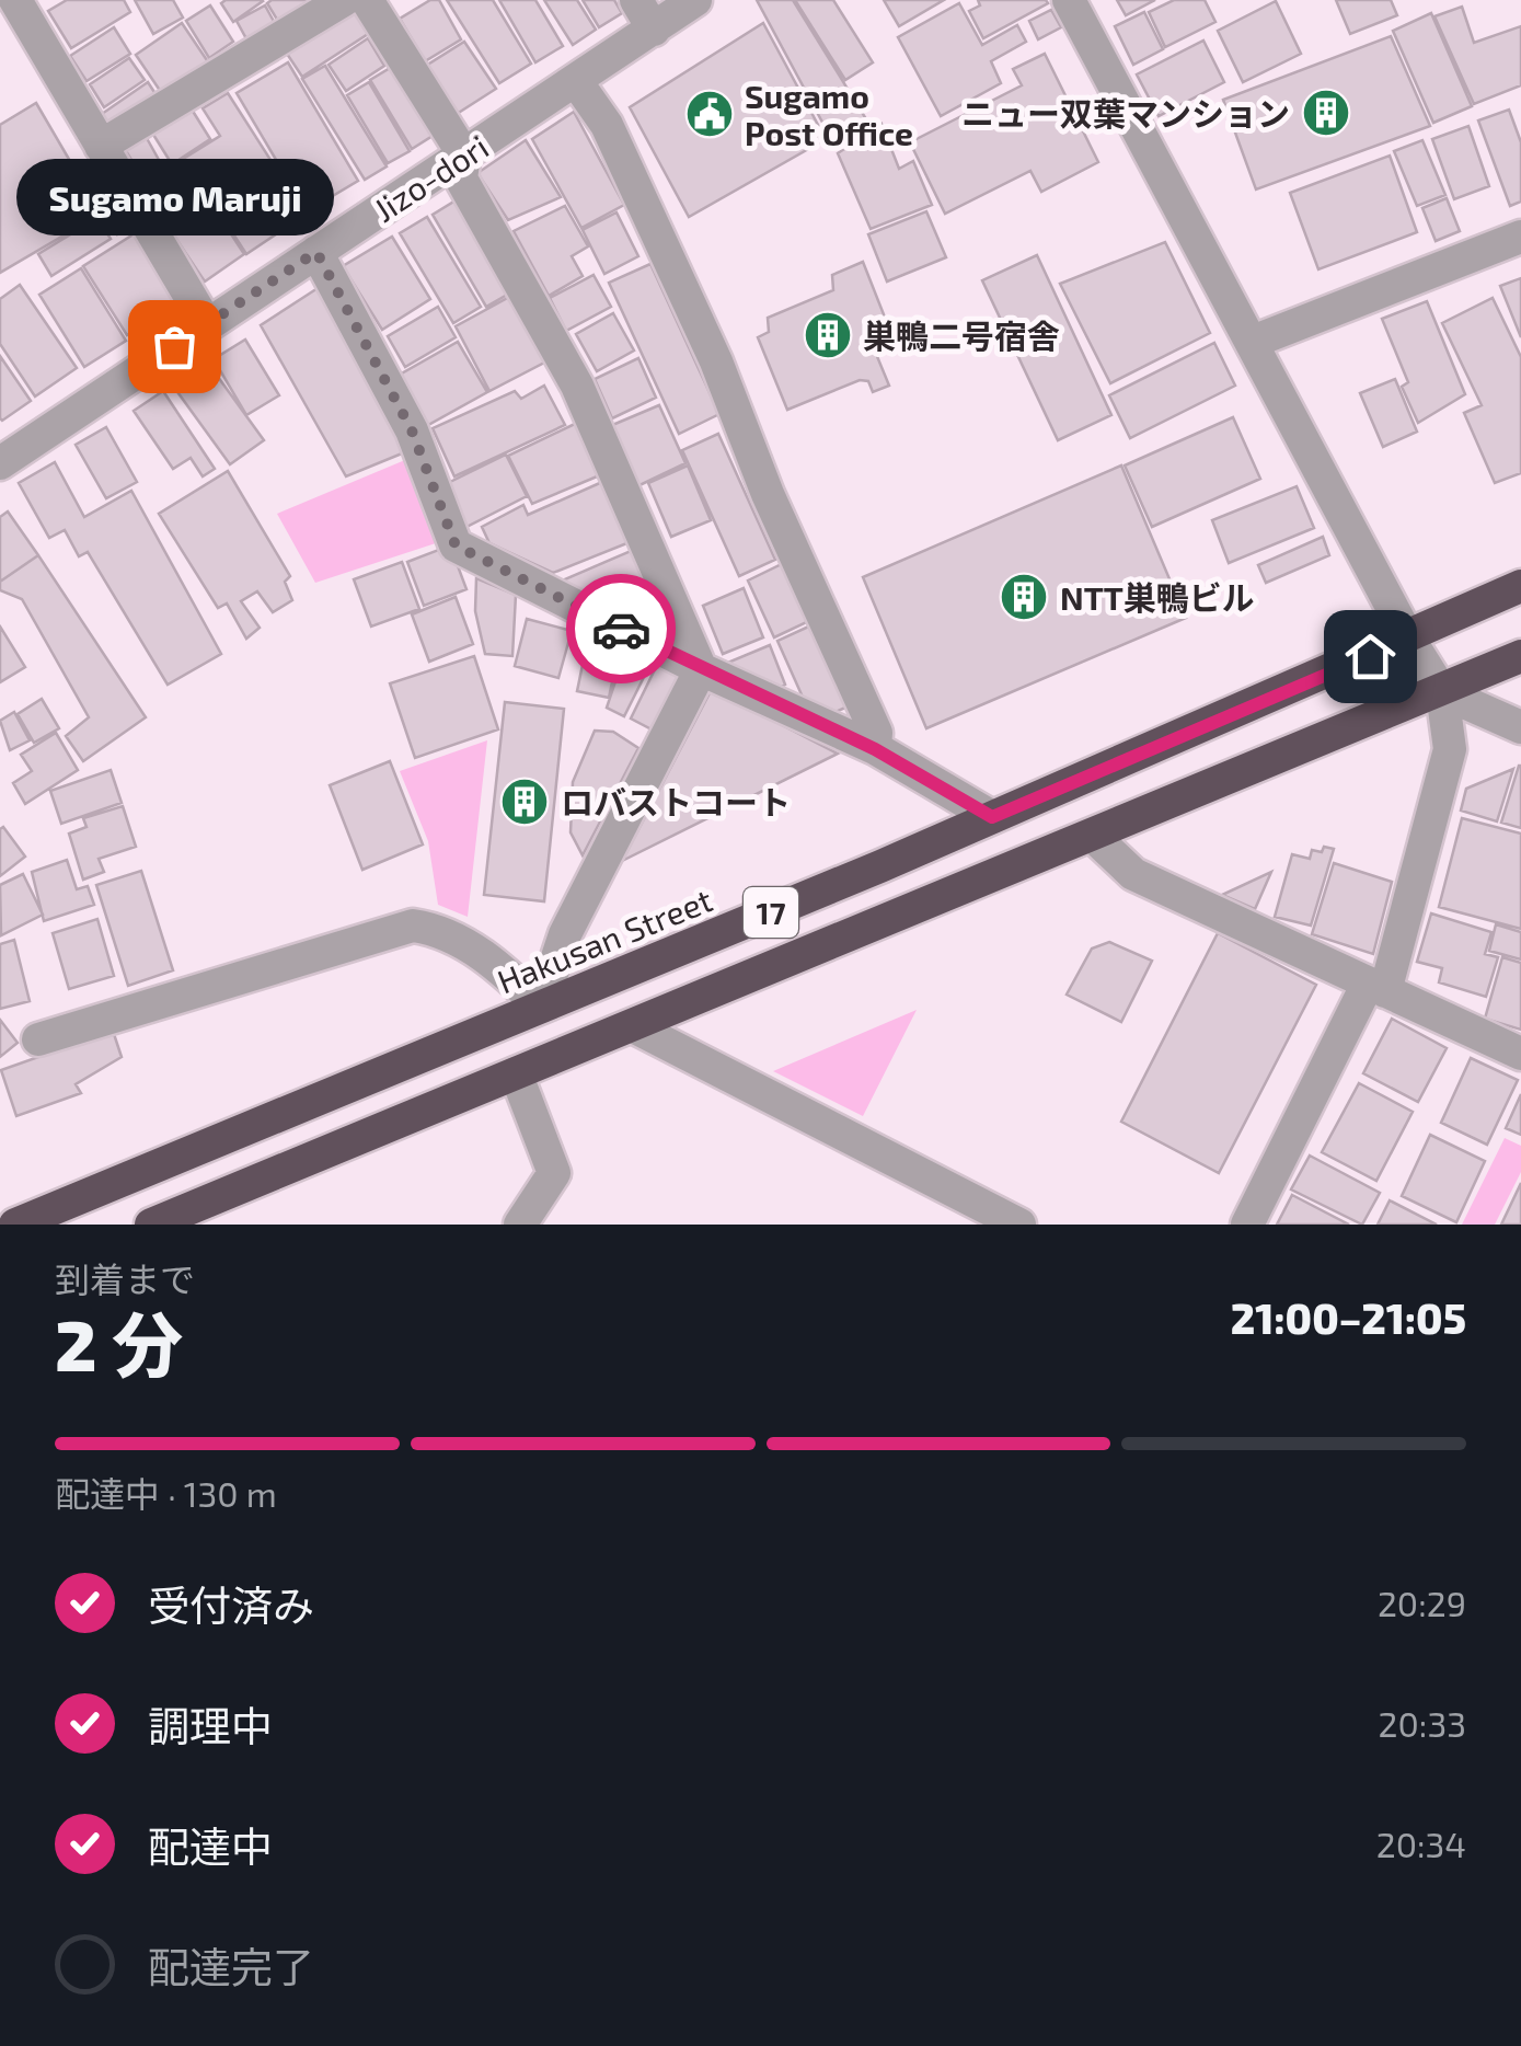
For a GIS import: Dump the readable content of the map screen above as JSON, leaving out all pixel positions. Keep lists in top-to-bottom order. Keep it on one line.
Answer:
{"streets":{"highway":["17","Hakusan Street"],"street":["Jizo-dori"]},"places":{"building":["ニュー双葉マンション","巣鴨二号宿舎","NTT巣鴨ビル","ロバストコート"],"public building":["Sugamo Post Office"],"other":["Sugamo Maruji"]},"page":{"bubble":"Sugamo Maruji","heading":["2 分","到着まで","21:00–21:05"],"bar":"配達中 · 130 m","list":[["受付済み","20:29"],["調理中","20:33"],["配達中","20:34"],"配達完了"]}}
